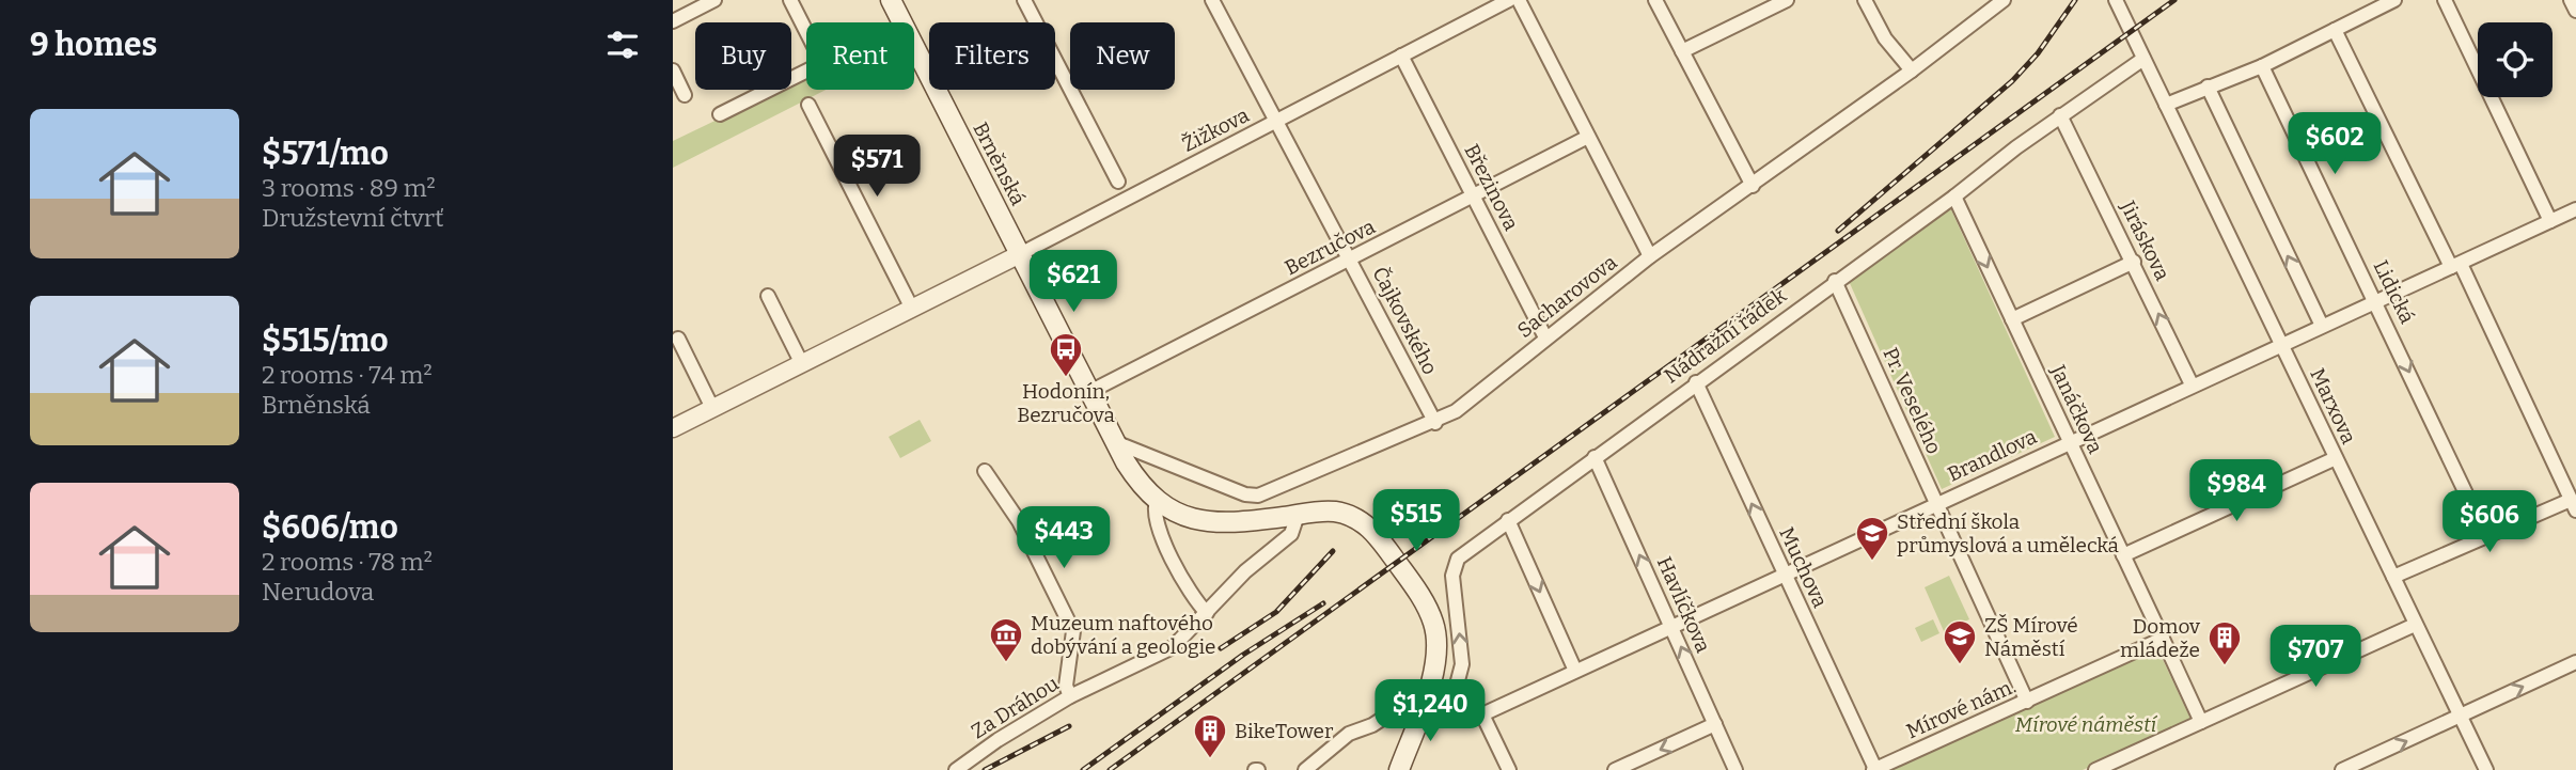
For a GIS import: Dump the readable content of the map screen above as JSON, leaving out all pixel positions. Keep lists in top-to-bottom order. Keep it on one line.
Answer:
{"streets":{"main road":["Brněnská"],"street":["Žižkova","Březinova","Jiráskova","Bezručova","Lidická","Sacharovova","Čajkovského","Nádražní řádek","Pr. Veselého","Marxova","Janáčkova","Brandlova","Muchova","Havlíčkova","Za Dráhou","Mírové nám."]},"crossings":[["Žižkova","Brněnská"],["Žižkova","Březinova"],["Žižkova","Čajkovského"],["Brněnská","Bezručova"],["Brněnská","Sacharovova"],["Brněnská","Za Dráhou"],["Březinova","Bezručova"],["Březinova","Sacharovova"],["Jiráskova","Nádražní řádek"],["Jiráskova","Brandlova"],["Bezručova","Čajkovského"],["Lidická","Brandlova"],["Sacharovova","Čajkovského"],["Nádražní řádek","Pr. Veselého"],["Nádražní řádek","Marxova"],["Nádražní řádek","Janáčkova"],["Nádražní řádek","Muchova"],["Nádražní řádek","Havlíčkova"],["Pr. Veselého","Brandlova"],["Pr. Veselého","Mírové nám."],["Marxova","Brandlova"],["Janáčkova","Brandlova"],["Janáčkova","Mírové nám."],["Brandlova","Muchova"],["Brandlova","Havlíčkova"],["Muchova","Mírové nám."]],"one_way":["Jiráskova","Muchova"],"parks":["Mírové náměstí"],"places":{"bus stop":["Hodonín, Bezručova"],"school or university":["Střední škola průmyslová a umělecká","ZŠ Mírové Náměstí"],"museum":["Muzeum naftového dobývání a geologie"],"building":["Domov mládeže","BikeTower"]},"page":{"heading":"9 homes","chip":["Buy","Rent","Filters","New"],"list":[{"name":"$571/mo","note":"3 rooms · 89 m² · Družstevní čtvrť"},{"name":"$515/mo","note":"2 rooms · 74 m² · Brněnská"},{"name":"$606/mo","note":"2 rooms · 78 m² · Nerudova"}],"price":["$602","$571","$621","$984","$515","$606","$443","$707","$1,240"]}}
